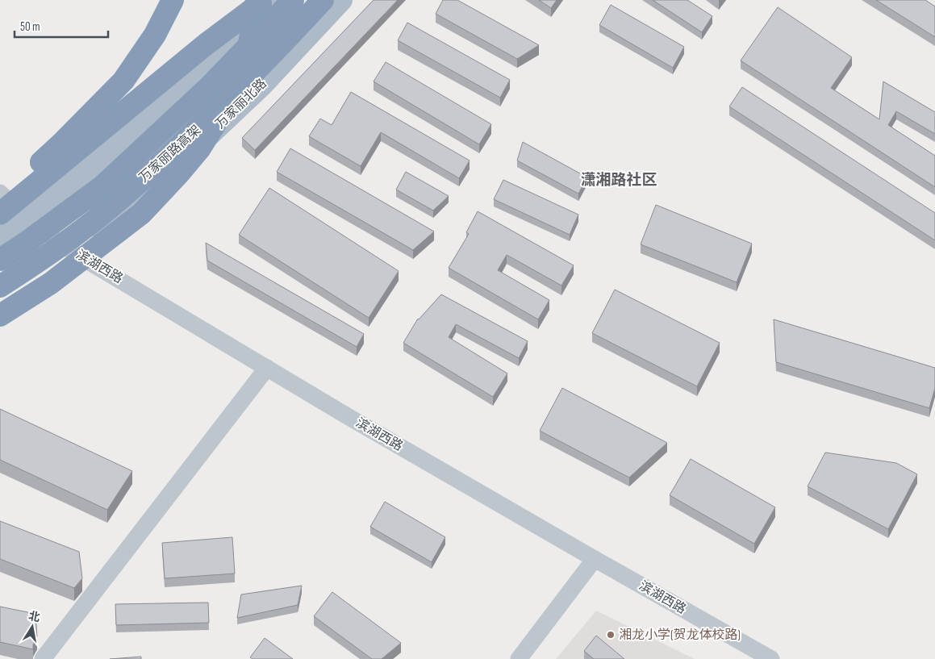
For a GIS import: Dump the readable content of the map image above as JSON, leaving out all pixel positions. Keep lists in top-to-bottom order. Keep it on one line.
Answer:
{"streets":{"highway":["万家丽路高架"],"main road":["万家丽北路"],"street":["滨湖西路"]},"crossings":[["万家丽北路","滨湖西路"]],"districts":["潇湘路社区"],"places":["湘龙小学(贺龙体校路)"],"scale_bar":"50 m","north":"top"}
